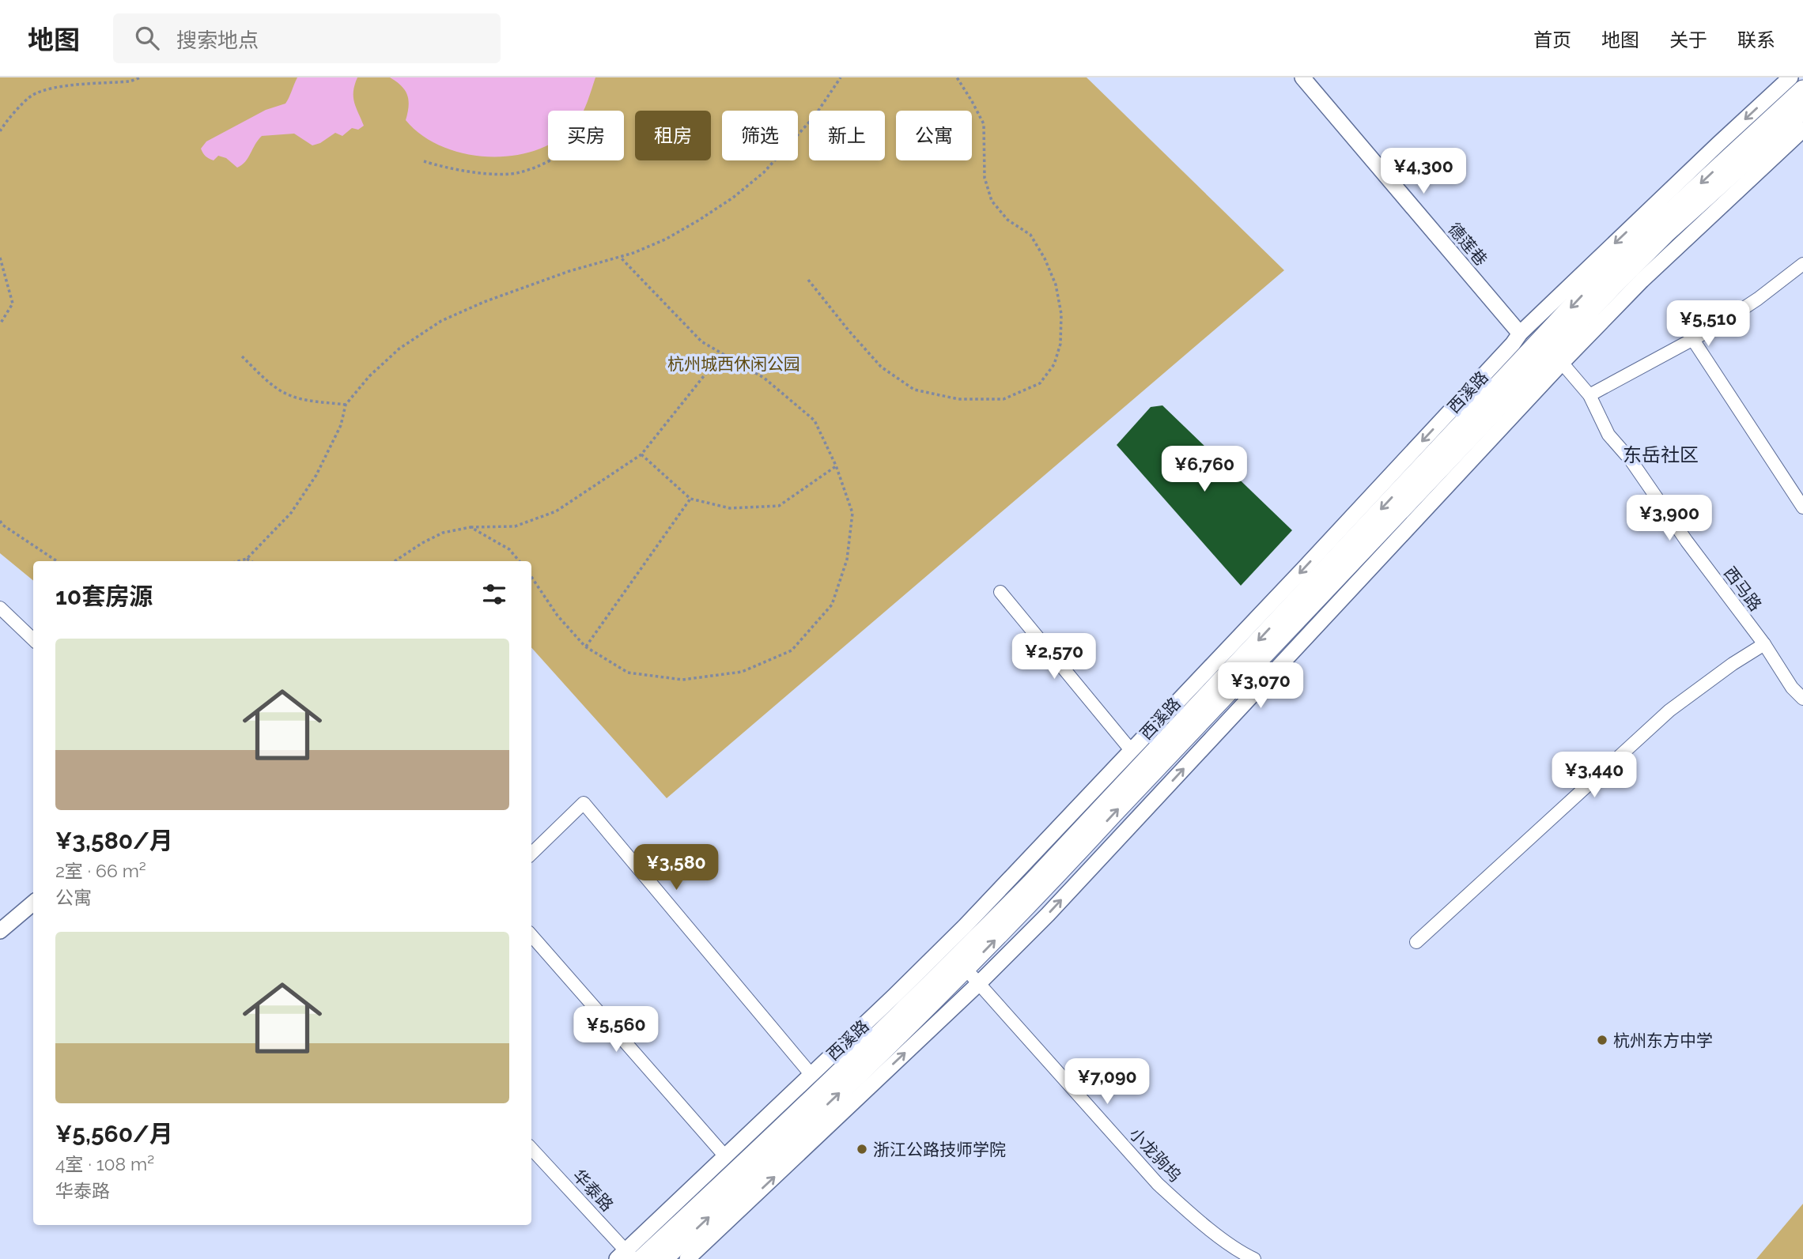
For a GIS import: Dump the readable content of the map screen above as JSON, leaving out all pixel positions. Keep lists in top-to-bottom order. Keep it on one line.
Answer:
{"streets":{"main road":["西溪路"],"street":["德莲巷","西马路","小龙驹坞","华泰路"]},"crossings":[["德莲巷","西溪路"],["西溪路","小龙驹坞"],["西溪路","华泰路"]],"districts":["东岳社区"],"parks":["杭州城西休闲公园"],"places":["杭州东方中学","浙江公路技师学院"],"page":{"header":"地图","search":"搜索地点","nav":["首页","地图","关于","联系"],"chip":["买房","租房","筛选","新上","公寓"],"price":["¥4,300","¥5,510","¥6,760","¥3,900","¥2,570","¥3,070","¥3,440","¥3,580","¥5,560","¥7,090"],"heading":"10套房源","list":[{"name":"¥3,580/月","note":"2室 · 66 m² · 公寓"},{"name":"¥5,560/月","note":"4室 · 108 m² · 华泰路"}]}}
